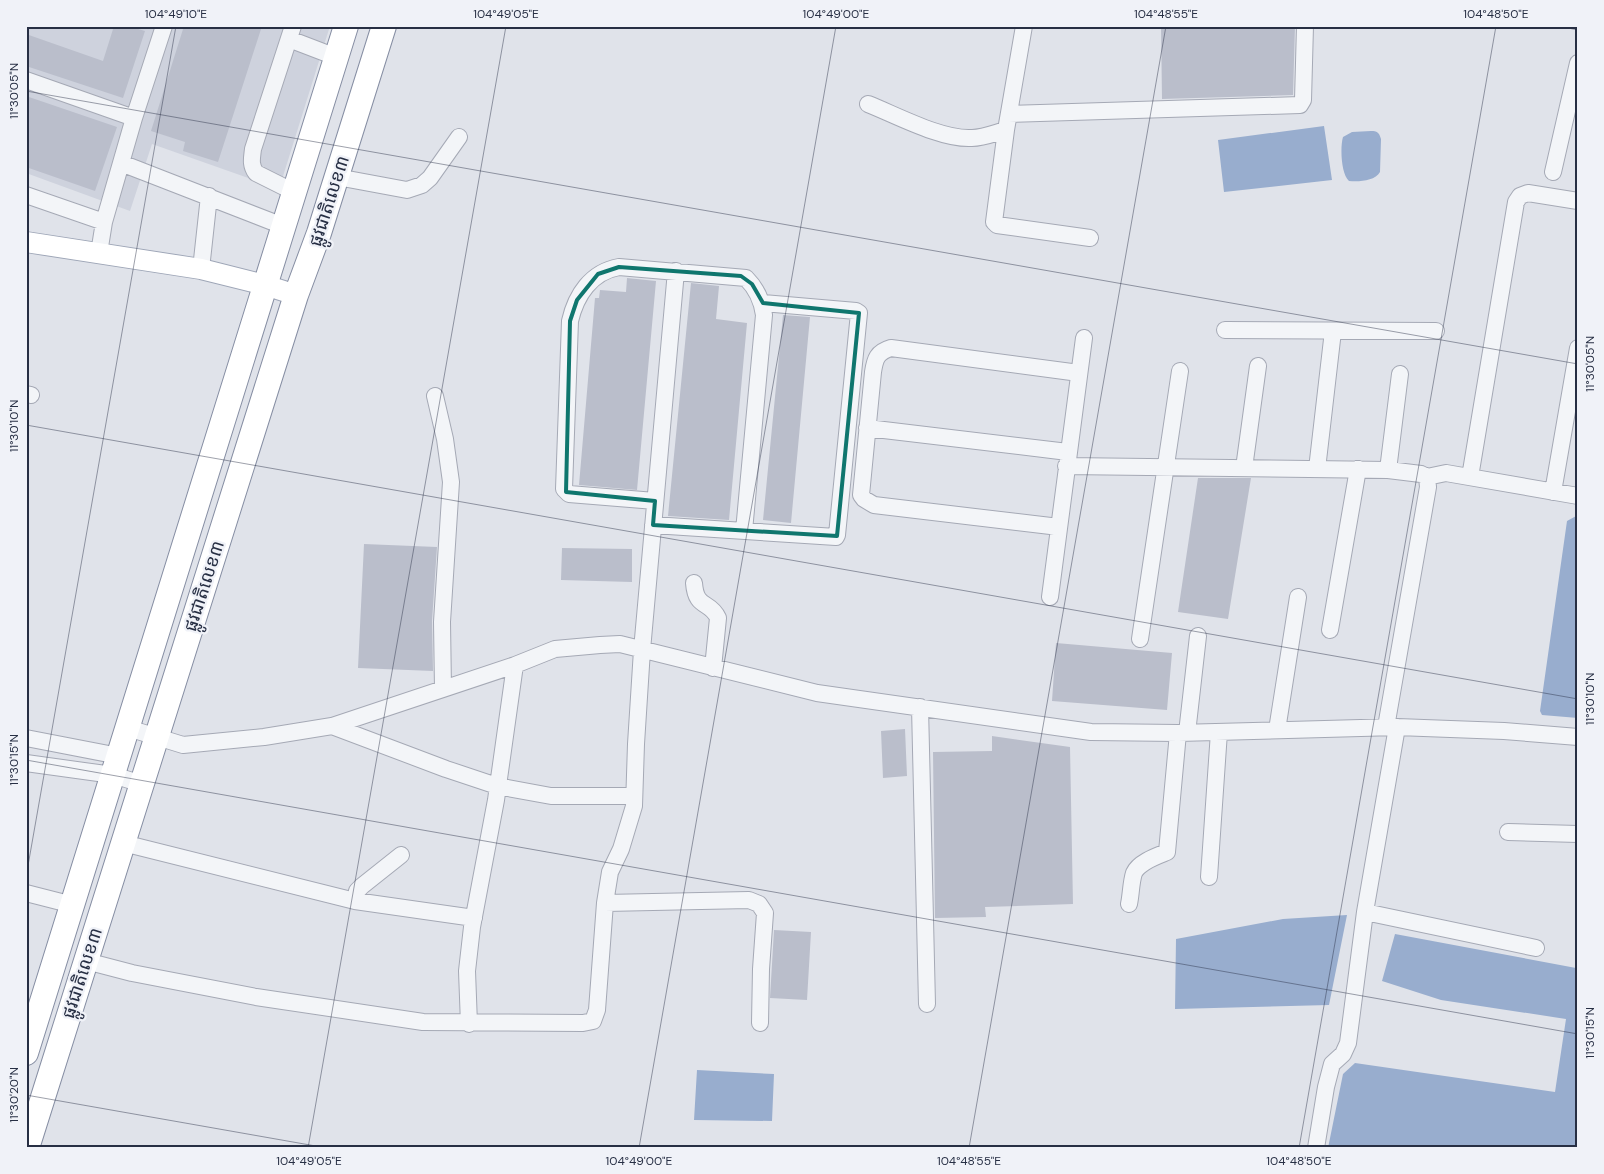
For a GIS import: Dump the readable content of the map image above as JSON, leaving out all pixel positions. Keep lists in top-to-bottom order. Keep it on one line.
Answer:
{"streets":{"highway":["ផ្លូវជាតិលេខ៣"]},"coordinates":["104°49'10\"E","104°49'05\"E","104°49'00\"E","104°48'55\"E","104°48'50\"E","11°30'05\"N","11°30'10\"N","11°30'15\"N","11°30'20\"N"]}
